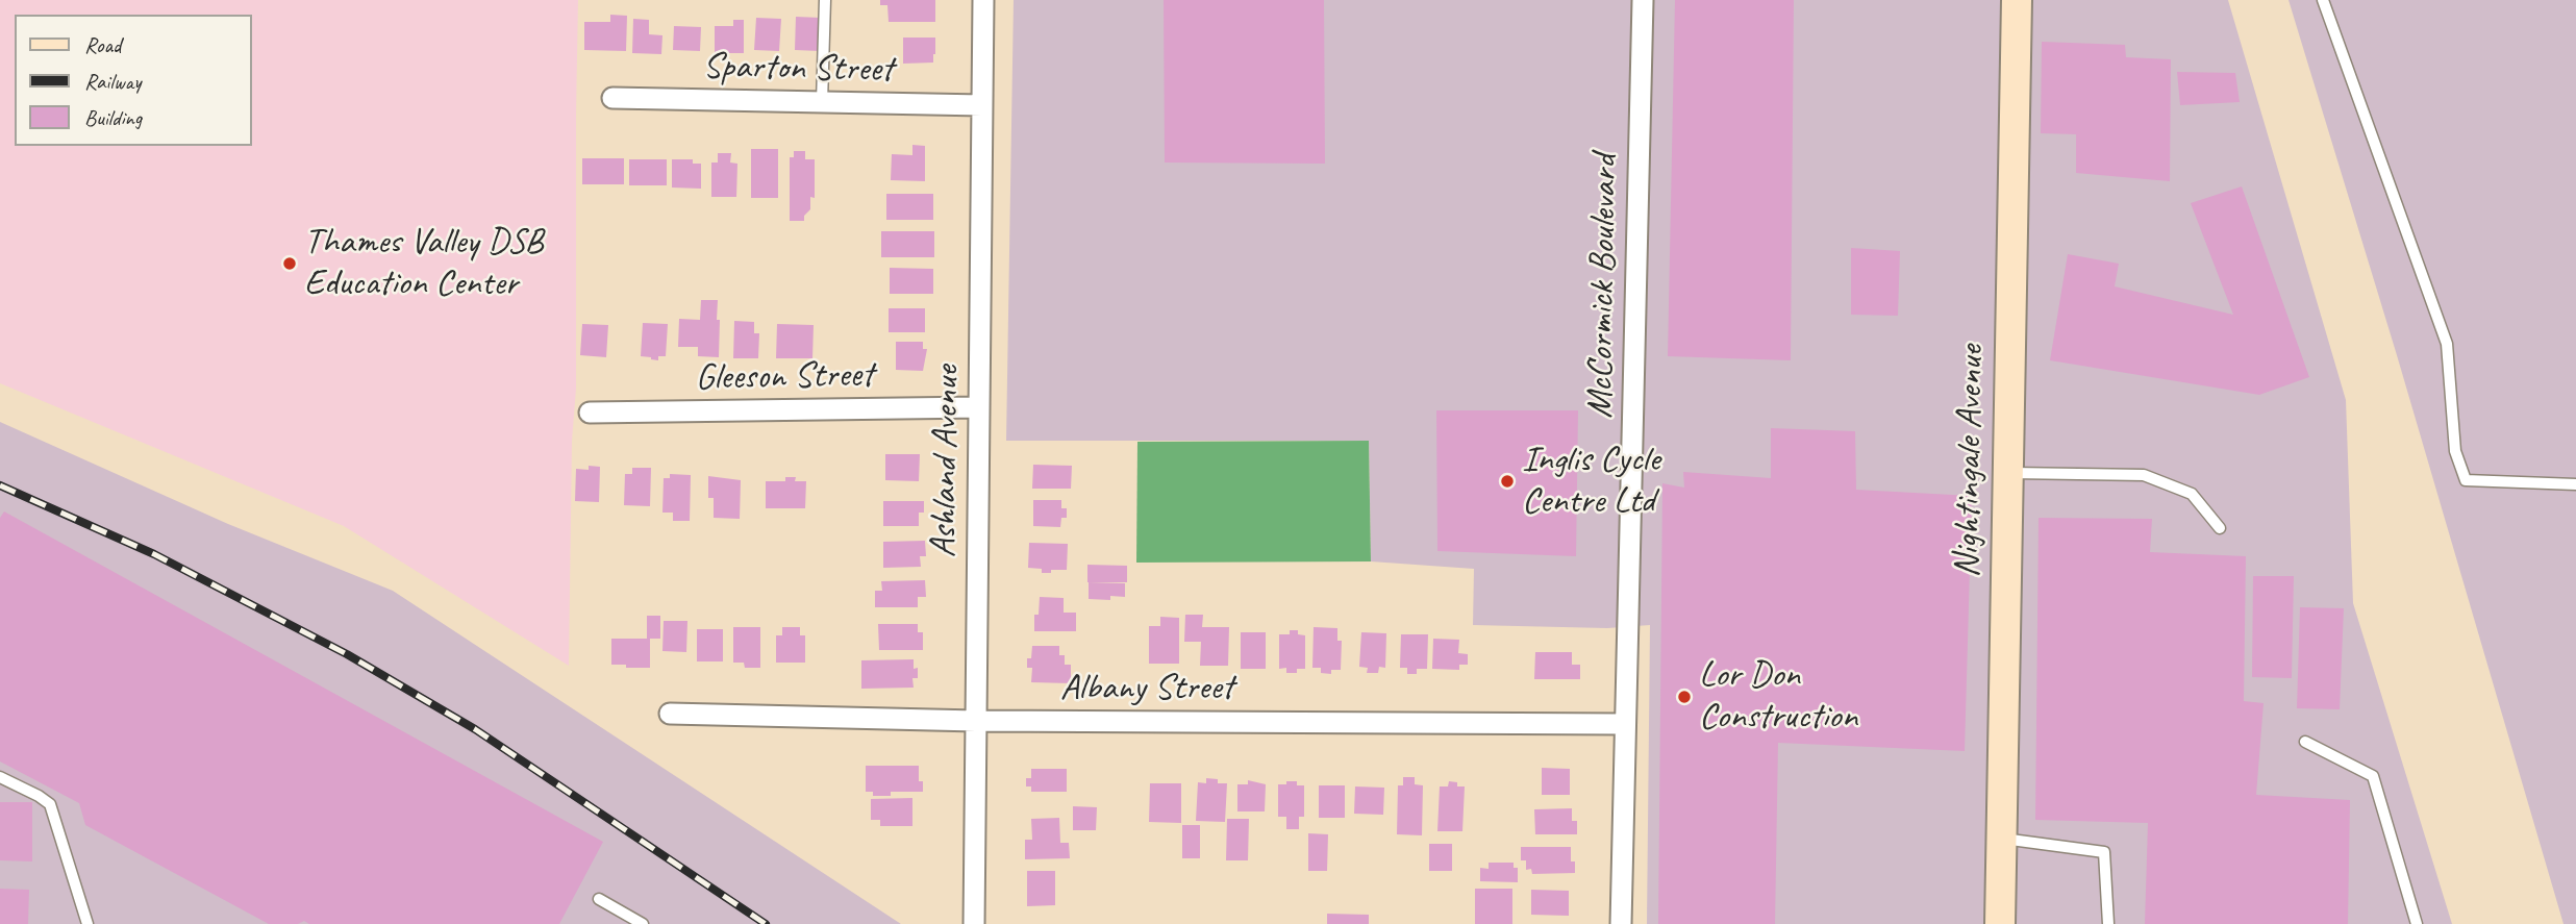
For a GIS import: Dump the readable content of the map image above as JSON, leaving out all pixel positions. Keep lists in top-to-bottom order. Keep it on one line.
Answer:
{"streets":{"street":["Sparton Street","McCormick Boulevard","Gleeson Street","Ashland Avenue","Nightingale Avenue","Albany Street"]},"crossings":[["Sparton Street","Ashland Avenue"],["McCormick Boulevard","Albany Street"],["Gleeson Street","Ashland Avenue"],["Ashland Avenue","Albany Street"]],"places":["Thames Valley DSB Education Center","Inglis Cycle Centre Ltd","Lor Don Construction"],"legend":["Road","Railway","Building"]}
